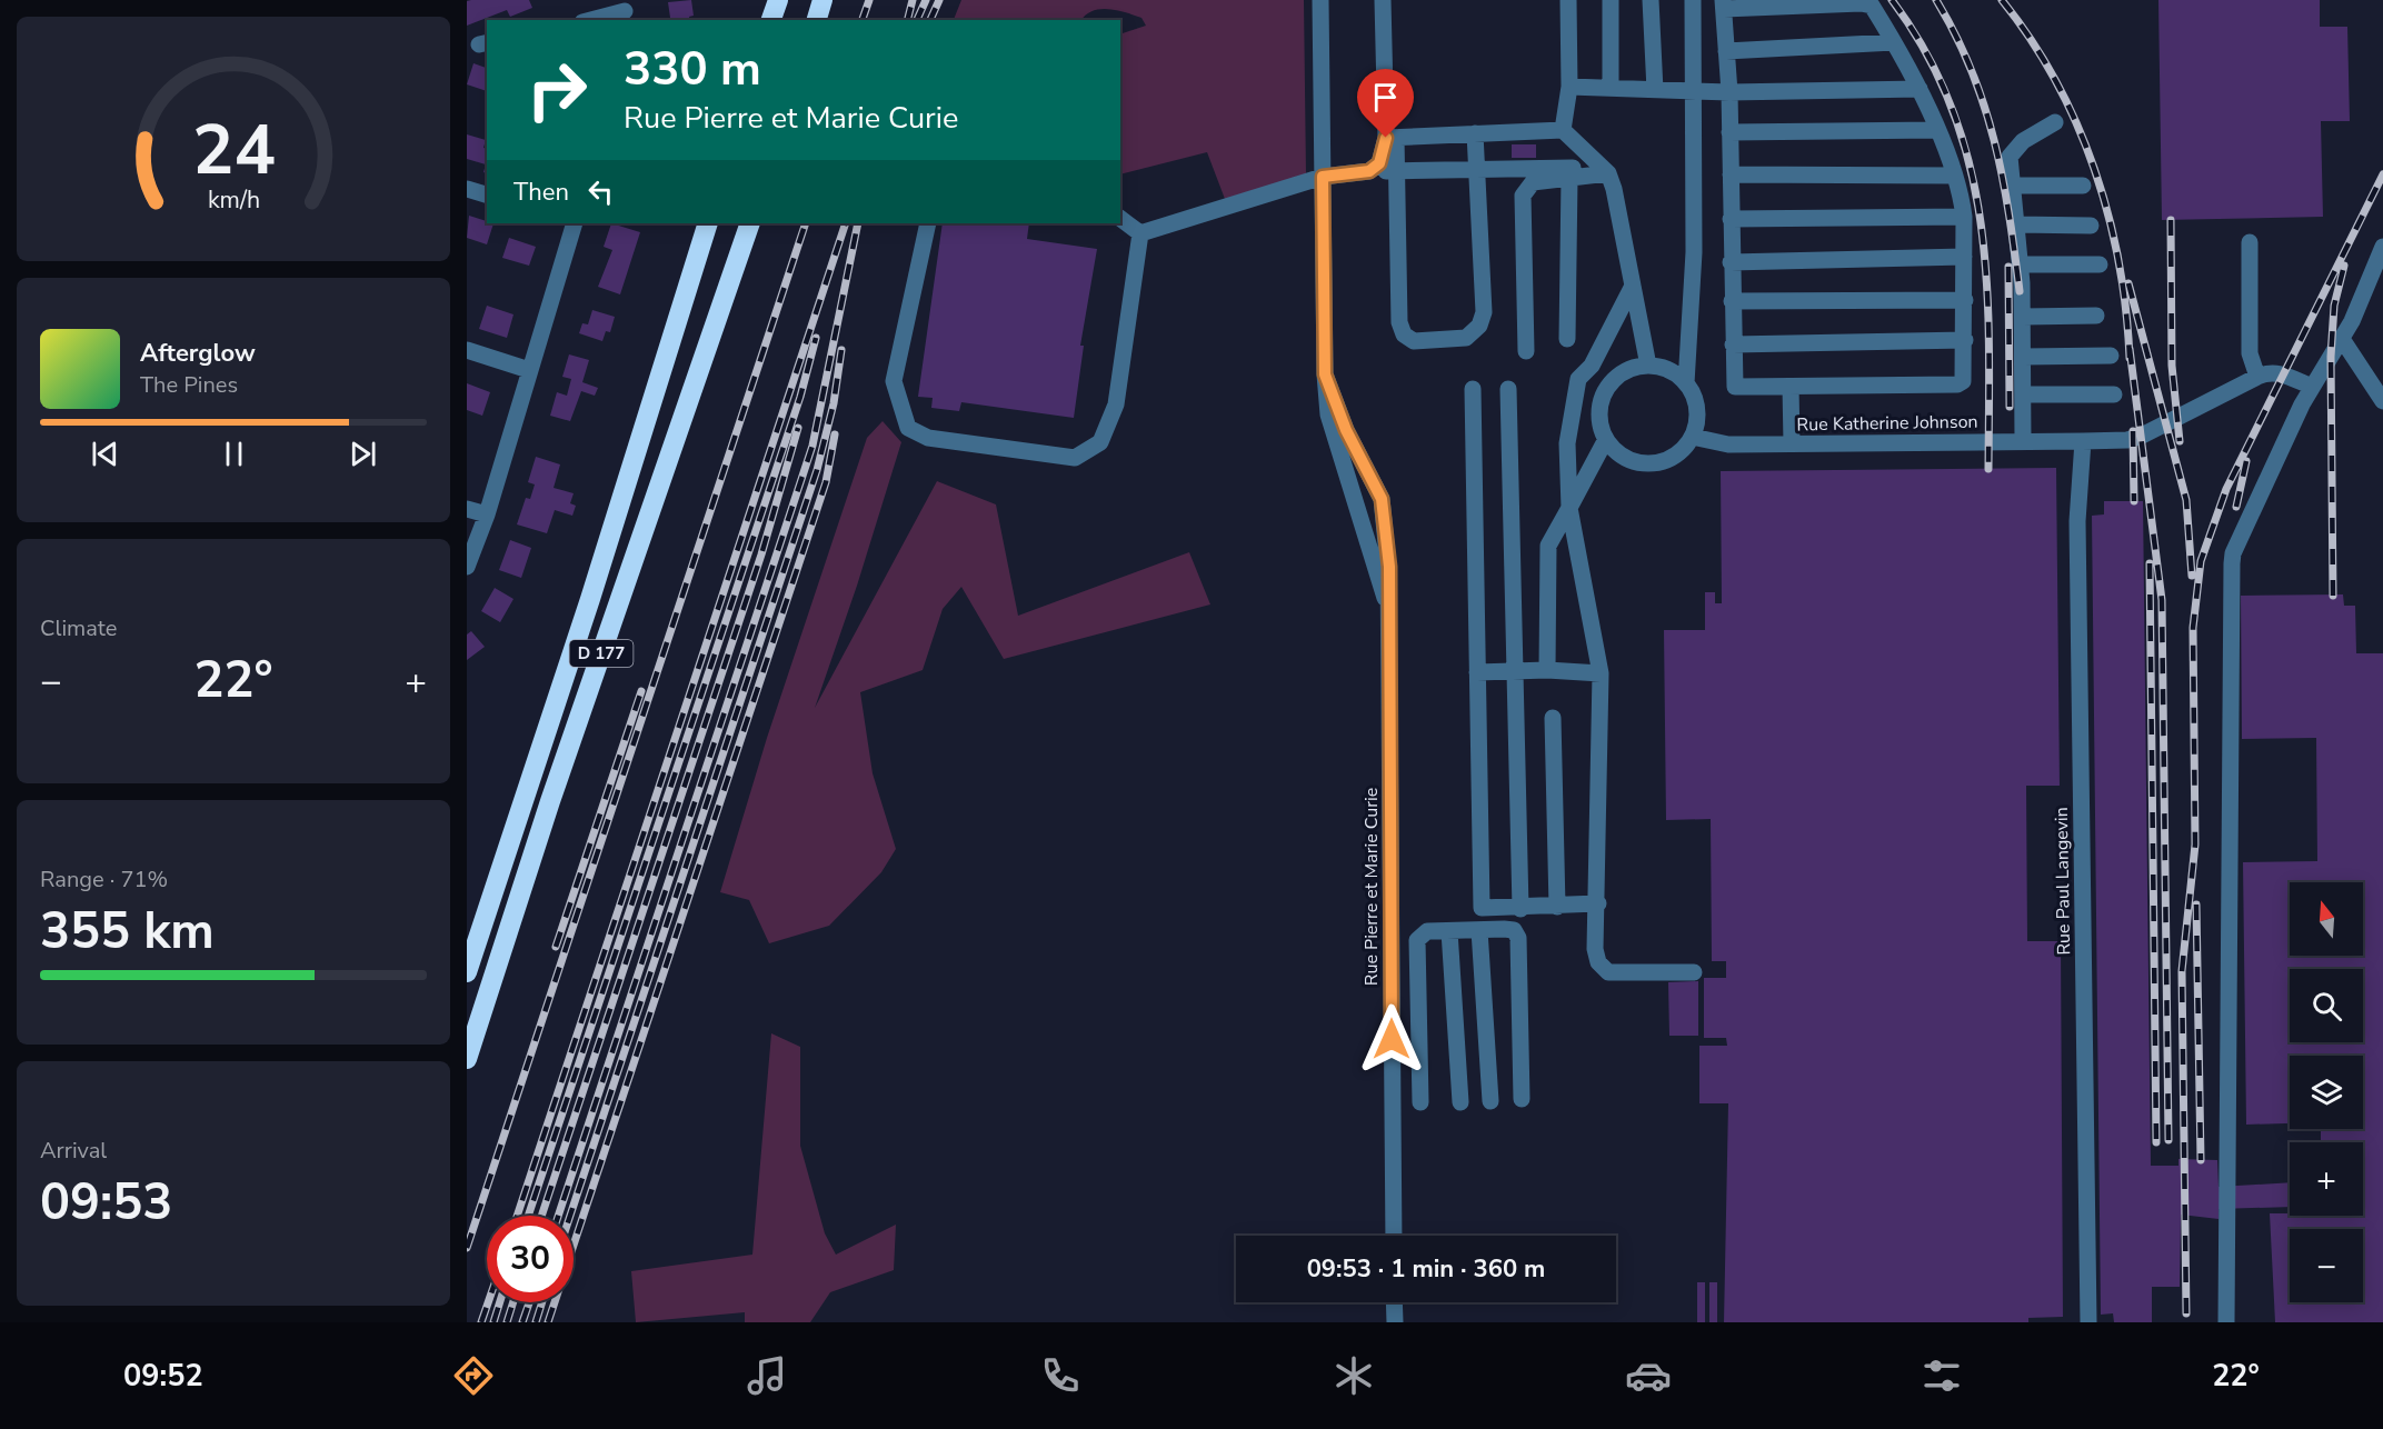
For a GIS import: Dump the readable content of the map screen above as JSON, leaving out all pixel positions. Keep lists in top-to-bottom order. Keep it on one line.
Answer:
{"streets":{"highway":["D 177"],"street":["Rue Katherine Johnson","Rue Paul Langevin","Rue Pierre et Marie Curie"]},"crossings":[["Rue Katherine Johnson","Rue Paul Langevin"]],"north":"top","page":{"turn":["330 m","Rue Pierre et Marie Curie"],"then":"Then","song":["Afterglow","The Pines"],"tile":["Climate",["Range · 71%","355 km"],["Arrival","09:53"]],"heat":["−","22°","+"],"map_buttons":["+","−"],"limit":"30","trip":"09:53 · 1 min · 360 m","tabs":["09:52","22°"],"gauge":["24","km/h"]}}
